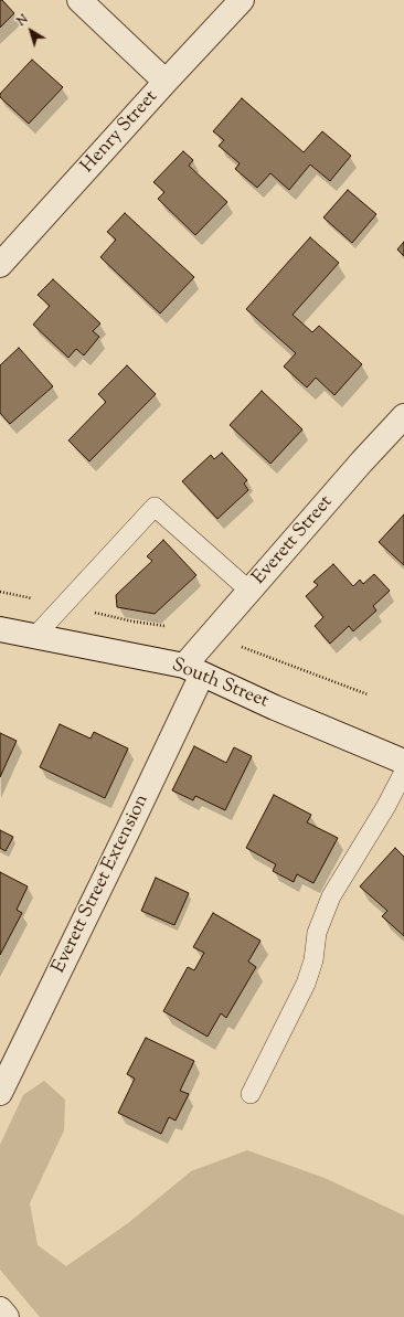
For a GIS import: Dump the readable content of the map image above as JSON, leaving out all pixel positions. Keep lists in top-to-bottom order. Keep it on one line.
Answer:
{"streets":{"street":["Henry Street","Everett Street","South Street","Everett Street Extension"]},"crossings":[["Everett Street","South Street"],["Everett Street","Everett Street Extension"],["South Street","Everett Street Extension"]],"north":"top left"}
